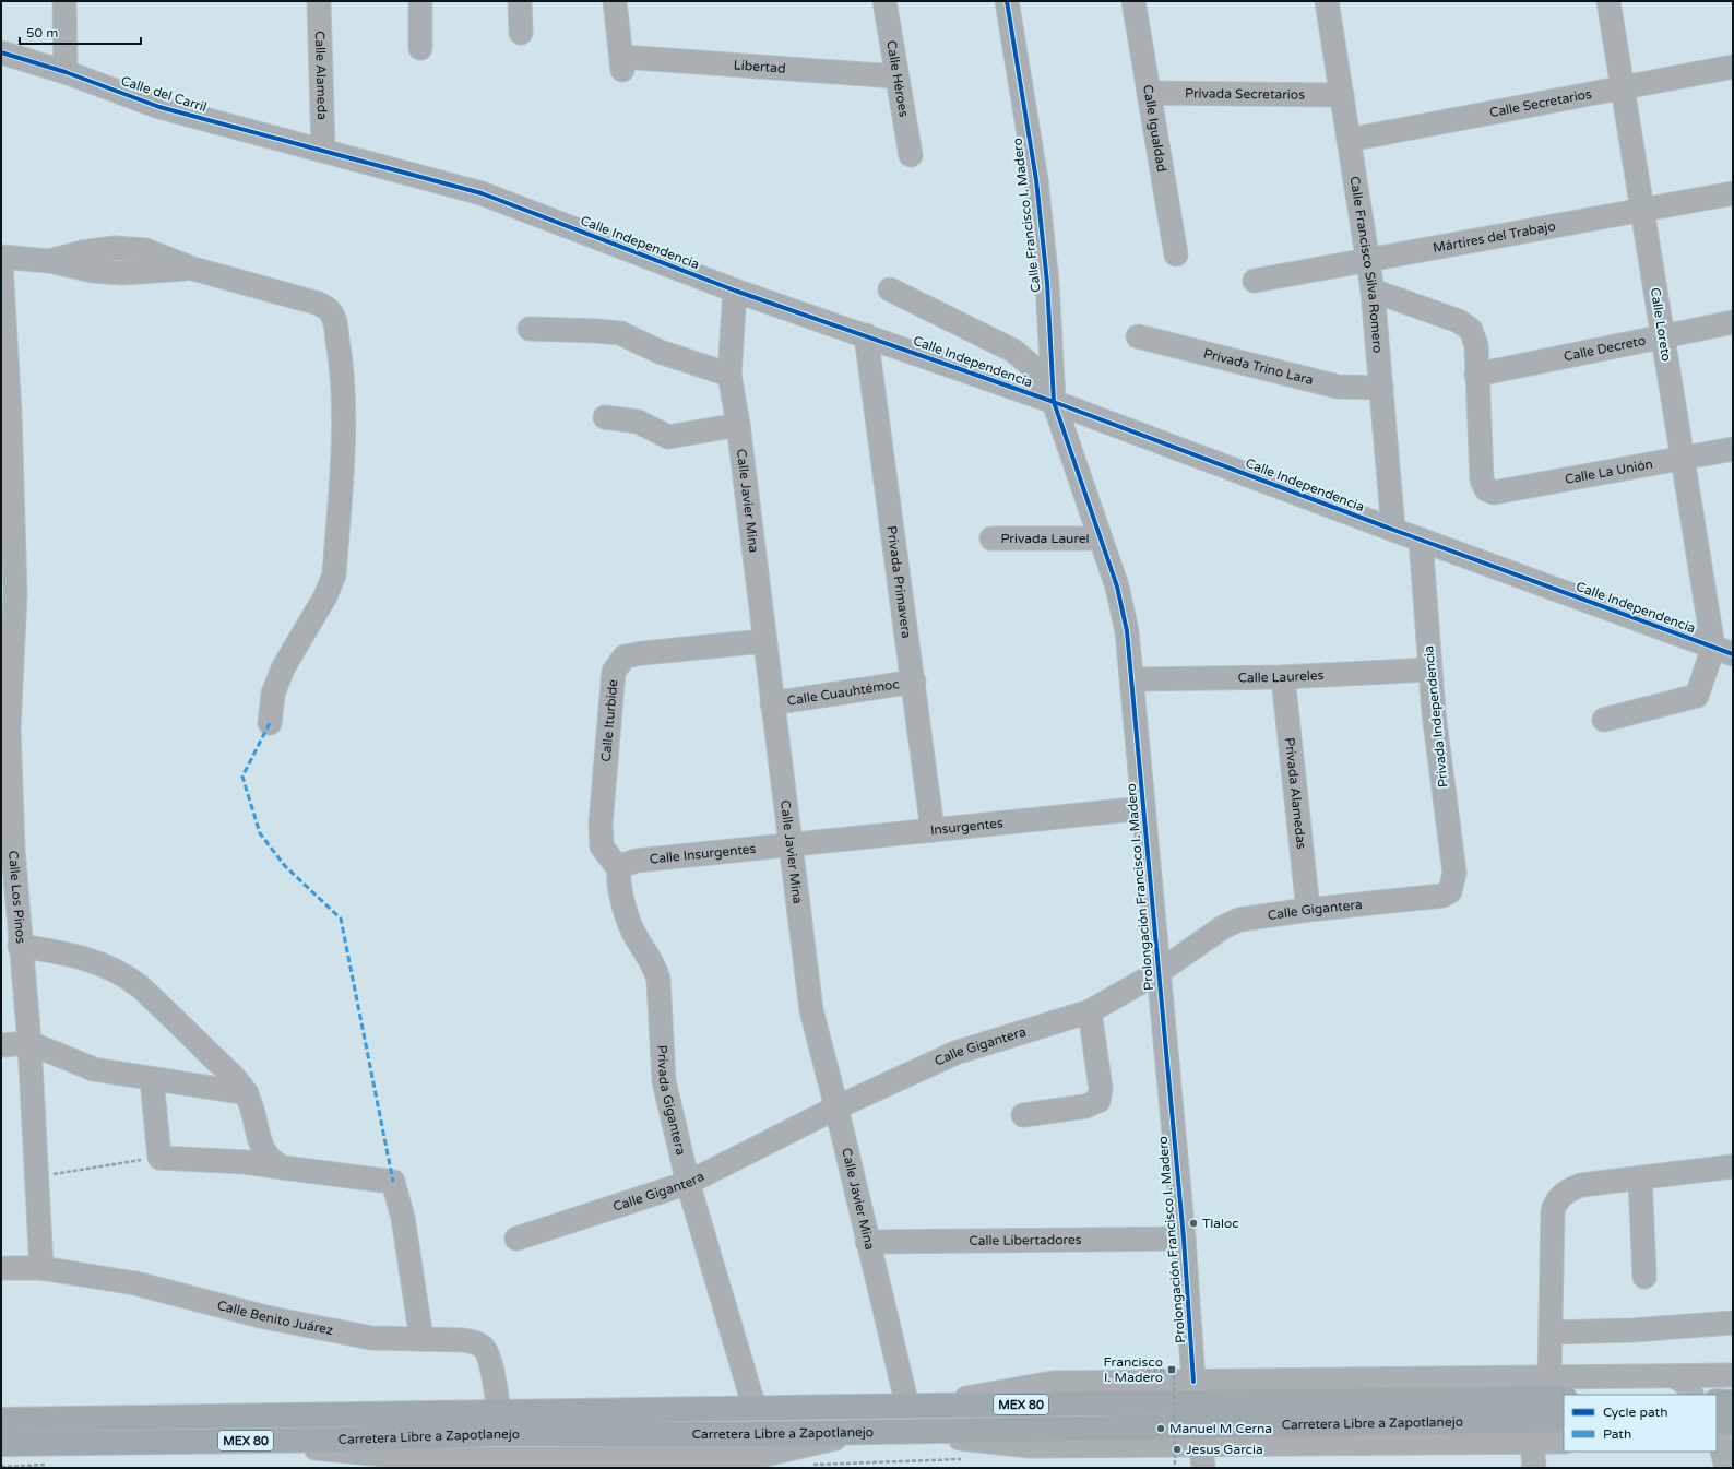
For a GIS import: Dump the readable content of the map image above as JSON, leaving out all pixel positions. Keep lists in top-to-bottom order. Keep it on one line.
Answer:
{"streets":{"main road":["MEX 80","Carretera Libre a Zapotlanejo"],"street":["Libertad","Calle Alameda","Calle Héroes","Calle del Carril","Privada Secretarios","Calle Secretarios","Calle Igualdad","Calle Francisco I. Madero","Mártires del Trabajo","Calle Independencia","Calle Francisco Silva Romero","Calle Loreto","Calle Decreto","Privada Trino Lara","Calle La Unión","Calle Javier Mina","Privada Laurel","Privada Primavera","Calle Laureles","Calle Cuauhtémoc","Privada Independencia","Calle Iturbide","Privada Alamedas","Insurgentes","Calle Insurgentes","Prolongación Francisco I. Madero","Calle Los Pinos","Calle Gigantera","Privada Gigantera","Calle Libertadores","Calle Benito Juárez"]},"crossings":[["Libertad","Calle Héroes"],["Calle Alameda","Calle del Carril"],["Calle Alameda","Calle Independencia"],["Calle del Carril","Calle Independencia"],["Privada Secretarios","Calle Igualdad"],["Privada Secretarios","Calle Francisco Silva Romero"],["Calle Secretarios","Calle Francisco Silva Romero"],["Calle Secretarios","Calle Loreto"],["Calle Francisco I. Madero","Calle Independencia"],["Calle Francisco I. Madero","Prolongación Francisco I. Madero"],["Mártires del Trabajo","Calle Francisco Silva Romero"],["Mártires del Trabajo","Calle Loreto"],["Calle Independencia","Calle Francisco Silva Romero"],["Calle Independencia","Calle Loreto"],["Calle Independencia","Calle Javier Mina"],["Calle Independencia","Privada Primavera"],["Calle Independencia","Privada Independencia"],["Calle Independencia","Prolongación Francisco I. Madero"],["Calle Francisco Silva Romero","Privada Trino Lara"],["Calle Loreto","Calle Decreto"],["Calle Loreto","Calle La Unión"],["Calle Decreto","Calle La Unión"],["Calle Javier Mina","Calle Cuauhtémoc"],["Calle Javier Mina","Calle Iturbide"],["Calle Javier Mina","Insurgentes"],["Calle Javier Mina","Calle Insurgentes"],["Calle Javier Mina","Calle Gigantera"],["Calle Javier Mina","Calle Libertadores"],["Calle Javier Mina","Carretera Libre a Zapotlanejo"],["Privada Laurel","Prolongación Francisco I. Madero"],["Privada Primavera","Calle Cuauhtémoc"],["Privada Primavera","Insurgentes"],["Calle Laureles","Privada Independencia"],["Calle Laureles","Privada Alamedas"],["Calle Laureles","Prolongación Francisco I. Madero"],["Privada Independencia","Calle Gigantera"],["Calle Iturbide","Calle Insurgentes"],["Calle Iturbide","Privada Gigantera"],["Privada Alamedas","Calle Gigantera"],["Insurgentes","Calle Insurgentes"],["Insurgentes","Prolongación Francisco I. Madero"],["Calle Insurgentes","Privada Gigantera"],["Prolongación Francisco I. Madero","Calle Gigantera"],["Prolongación Francisco I. Madero","Calle Libertadores"],["Calle Los Pinos","Calle Benito Juárez"],["Calle Gigantera","Privada Gigantera"],["Privada Gigantera","Carretera Libre a Zapotlanejo"],["Calle Benito Juárez","Carretera Libre a Zapotlanejo"]],"places":{"other":["Tlaloc","Manuel M Cerna","Jesus Garcia"],"transit":["Francisco I. Madero"]},"legend":["Cycle path","Path"],"scale_bar":"50 m"}
